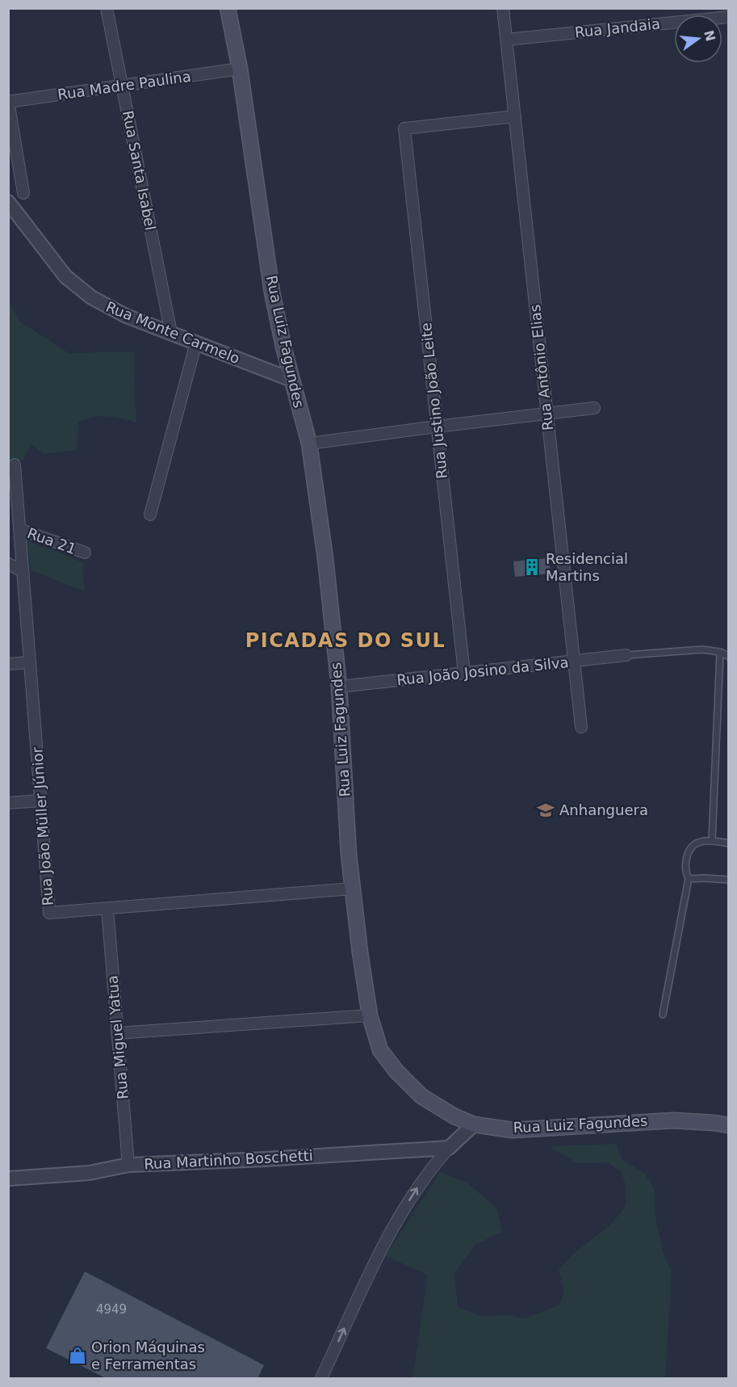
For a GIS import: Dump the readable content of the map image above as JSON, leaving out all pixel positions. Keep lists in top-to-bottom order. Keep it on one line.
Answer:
{"streets":{"main road":["Rua Luiz Fagundes"],"street":["Rua Jandaia","Rua Madre Paulina","Rua Santa Isabel","Rua Monte Carmelo","Rua Antônio Elias","Rua Justino João Leite","Rua 21","Rua João Josino da Silva","Rua João Müller Júnior","Rua Miguel Yatua","Rua Martinho Boschetti"]},"crossings":[["Rua Jandaia","Rua Antônio Elias"],["Rua Madre Paulina","Rua Santa Isabel"],["Rua Madre Paulina","Rua Luiz Fagundes"],["Rua Santa Isabel","Rua Monte Carmelo"],["Rua Monte Carmelo","Rua Luiz Fagundes"],["Rua Luiz Fagundes","Rua João Josino da Silva"],["Rua Luiz Fagundes","Rua João Müller Júnior"],["Rua Antônio Elias","Rua Justino João Leite"],["Rua Antônio Elias","Rua João Josino da Silva"],["Rua Justino João Leite","Rua João Josino da Silva"],["Rua 21","Rua João Müller Júnior"],["Rua João Müller Júnior","Rua Miguel Yatua"],["Rua Miguel Yatua","Rua Martinho Boschetti"]],"districts":["PICADAS DO SUL"],"places":{"building":["Residencial Martins"],"school or university":["Anhanguera"],"shop":["Orion Máquinas e Ferramentas"]},"house_numbers":["4949"],"north":"right"}
